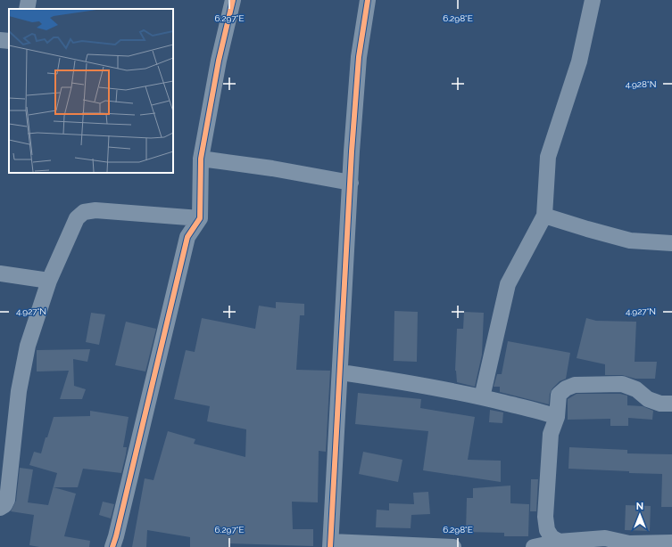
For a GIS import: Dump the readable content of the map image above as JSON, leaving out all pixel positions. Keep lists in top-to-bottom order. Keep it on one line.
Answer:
{"north":"top","coordinates":["6.297°E","6.298°E","4.928°N","4.927°N"]}
